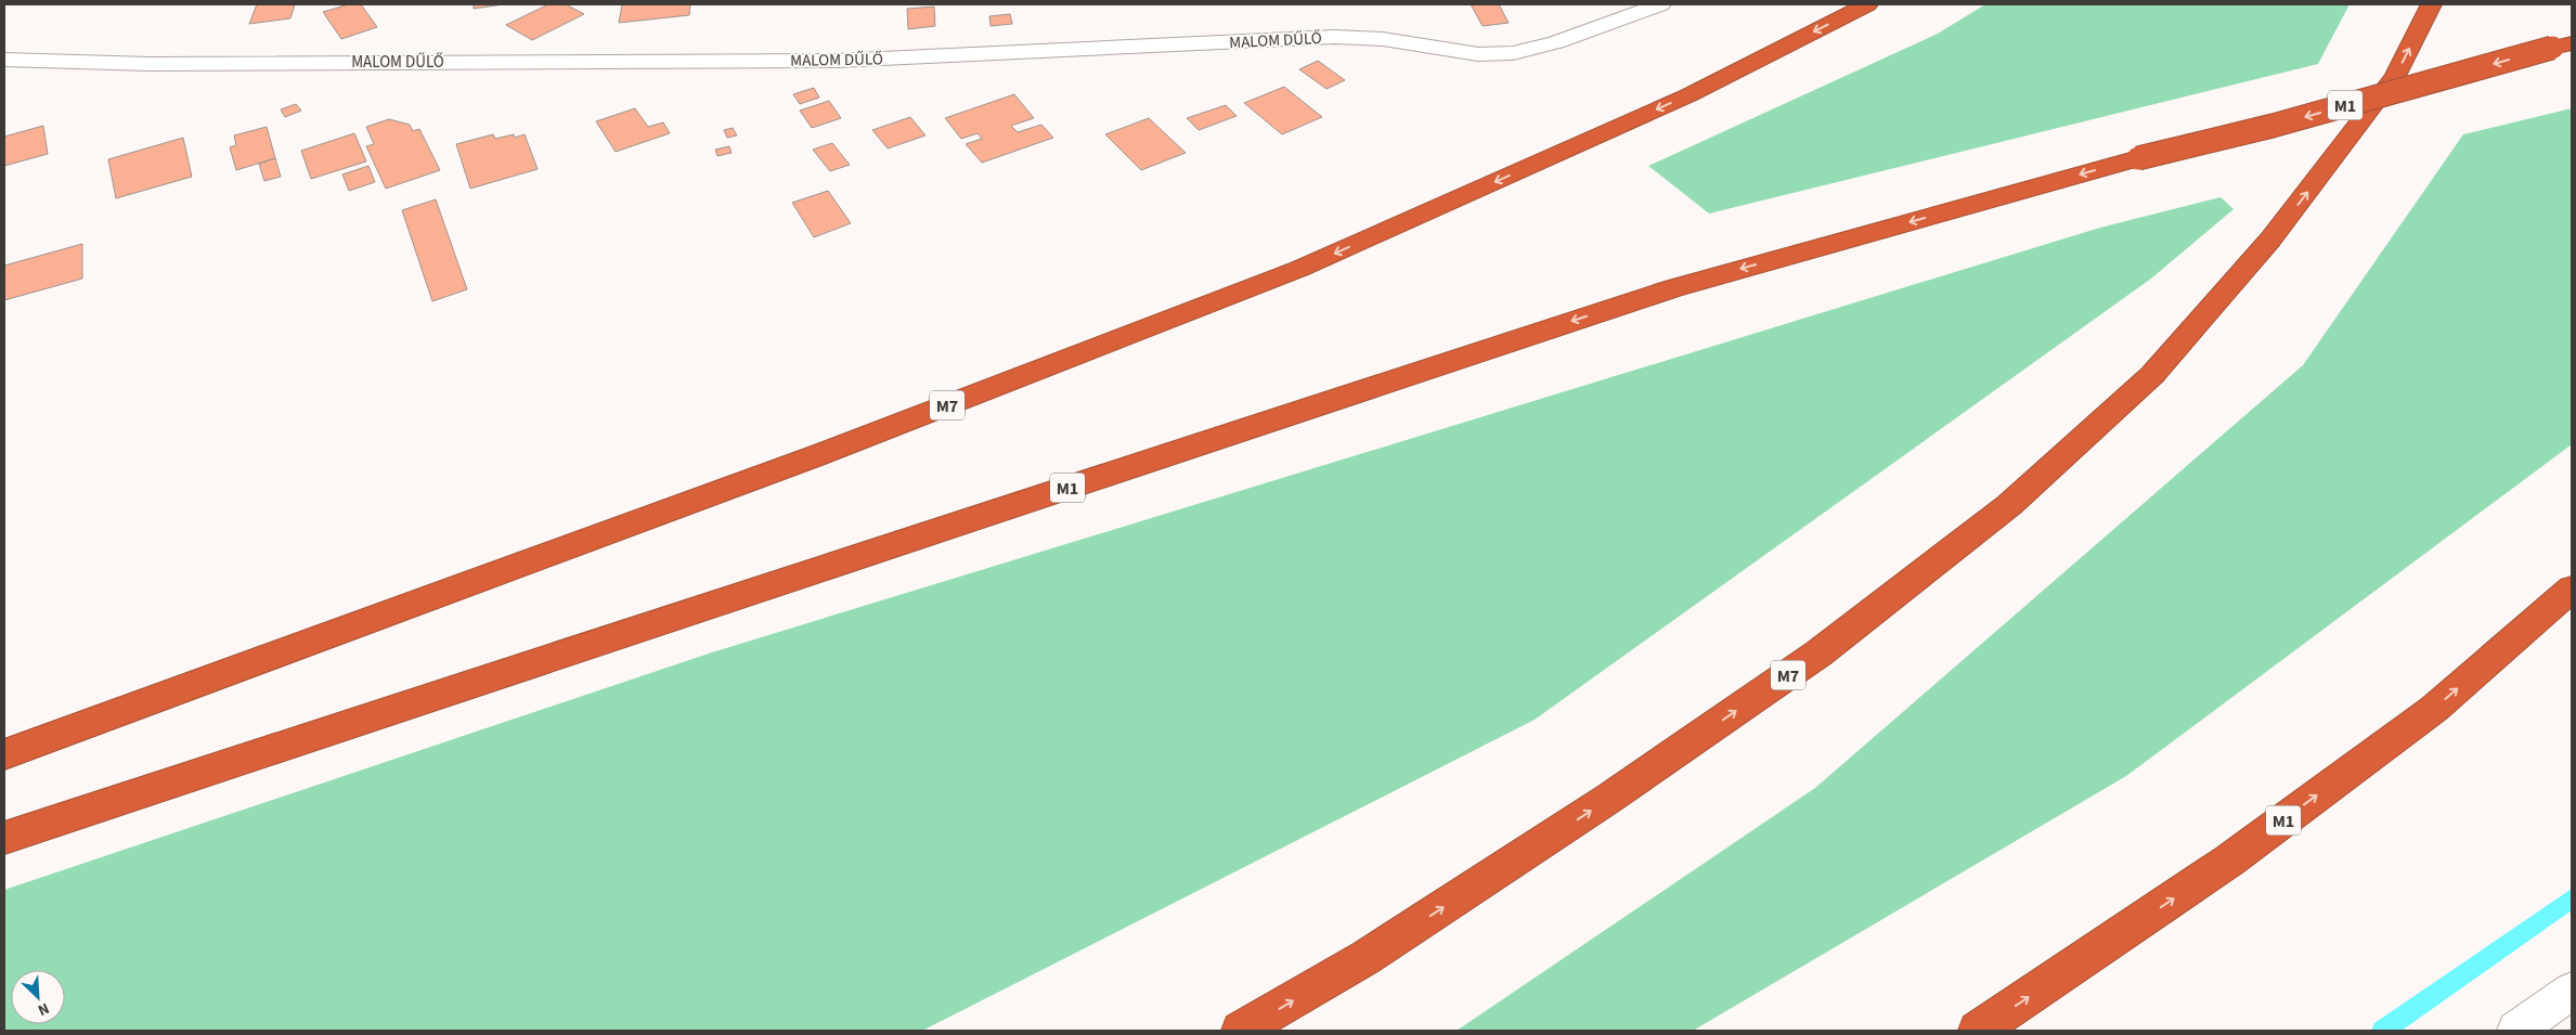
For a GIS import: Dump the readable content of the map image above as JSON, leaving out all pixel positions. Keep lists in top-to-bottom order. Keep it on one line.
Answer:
{"streets":{"highway":["M1","M7"],"street":["MALOM DŰLŐ"]},"north":"bottom right"}
